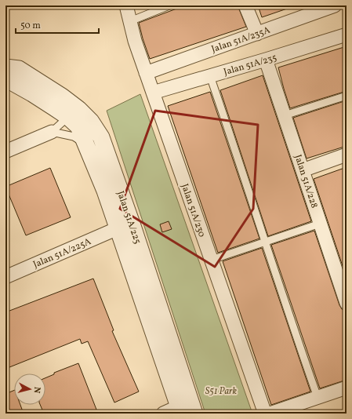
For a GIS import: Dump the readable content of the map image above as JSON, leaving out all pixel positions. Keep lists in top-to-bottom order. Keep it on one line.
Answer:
{"streets":{"street":["Jalan 51A/235A","Jalan 51A/235","Jalan 51A/228","Jalan 51A/230","Jalan 51A/225","Jalan 51A/225A"]},"crossings":[["Jalan 51A/235A","Jalan 51A/230"],["Jalan 51A/235","Jalan 51A/228"],["Jalan 51A/235","Jalan 51A/230"],["Jalan 51A/225","Jalan 51A/225A"]],"parks":["S51 Park"],"scale_bar":"50 m","north":"right"}
